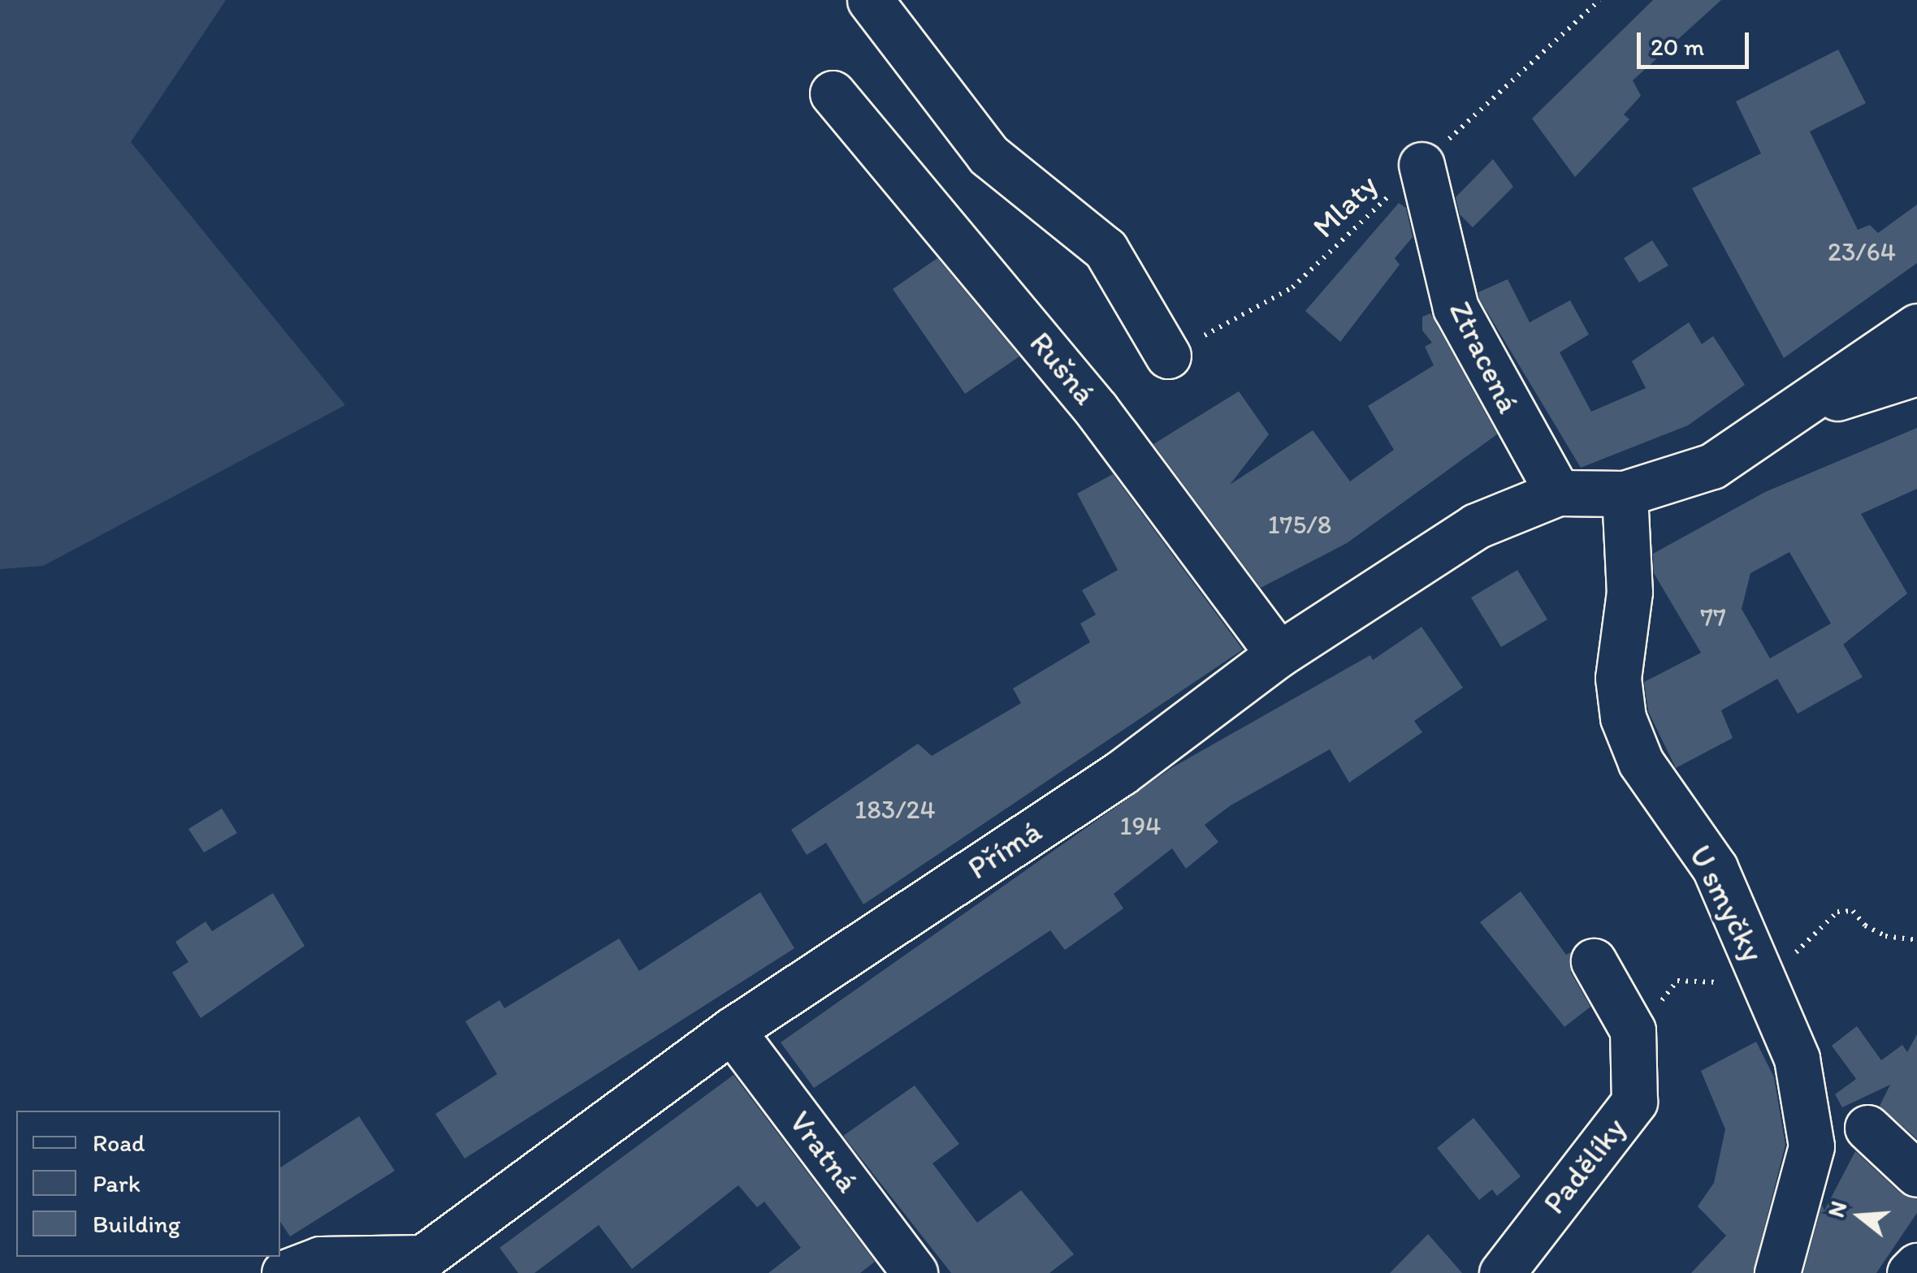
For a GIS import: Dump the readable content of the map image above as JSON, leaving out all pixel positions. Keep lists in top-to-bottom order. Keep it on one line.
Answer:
{"streets":{"street":["Ztracená","Rušná","Přímá","U smyčky","Vratná","Padělíky"],"path":["Mlaty"]},"crossings":[["Mlaty","Ztracená"],["Ztracená","Přímá"],["Rušná","Přímá"],["Přímá","U smyčky"],["Přímá","Vratná"]],"house_numbers":["23/64","175/8","77","183/24","194"],"legend":["Road","Park","Building"],"scale_bar":"20 m","north":"left"}
